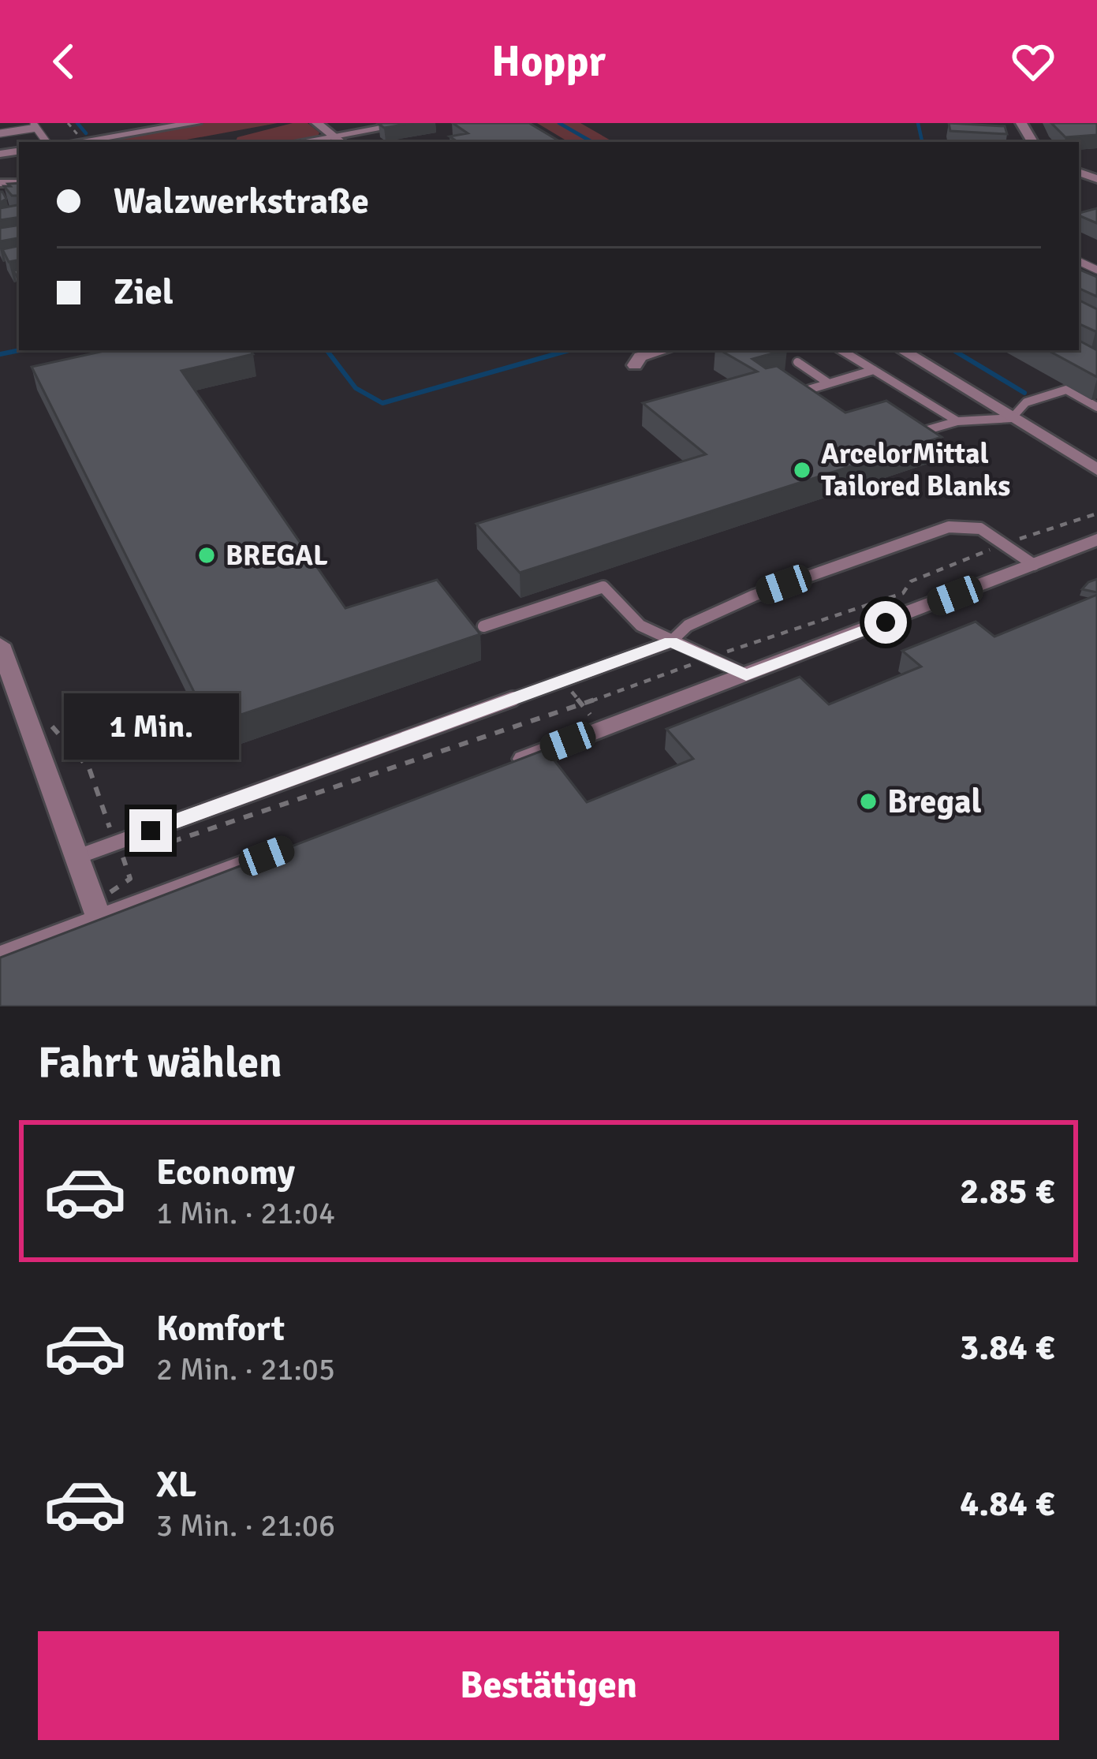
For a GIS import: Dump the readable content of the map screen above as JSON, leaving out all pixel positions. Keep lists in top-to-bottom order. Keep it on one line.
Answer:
{"places":["ArcelorMittal Tailored Blanks","BREGAL","Bregal"],"page":{"header":"Hoppr","banner":["Walzwerkstraße","Ziel"],"bubble":"1 Min.","heading":"Fahrt wählen","list":[{"name":"Economy","note":"1 Min. · 21:04","value":"2.85 €"},{"name":"Komfort","note":"2 Min. · 21:05","value":"3.84 €"},{"name":"XL","note":"3 Min. · 21:06","value":"4.84 €"}],"buttons":"Bestätigen"}}
